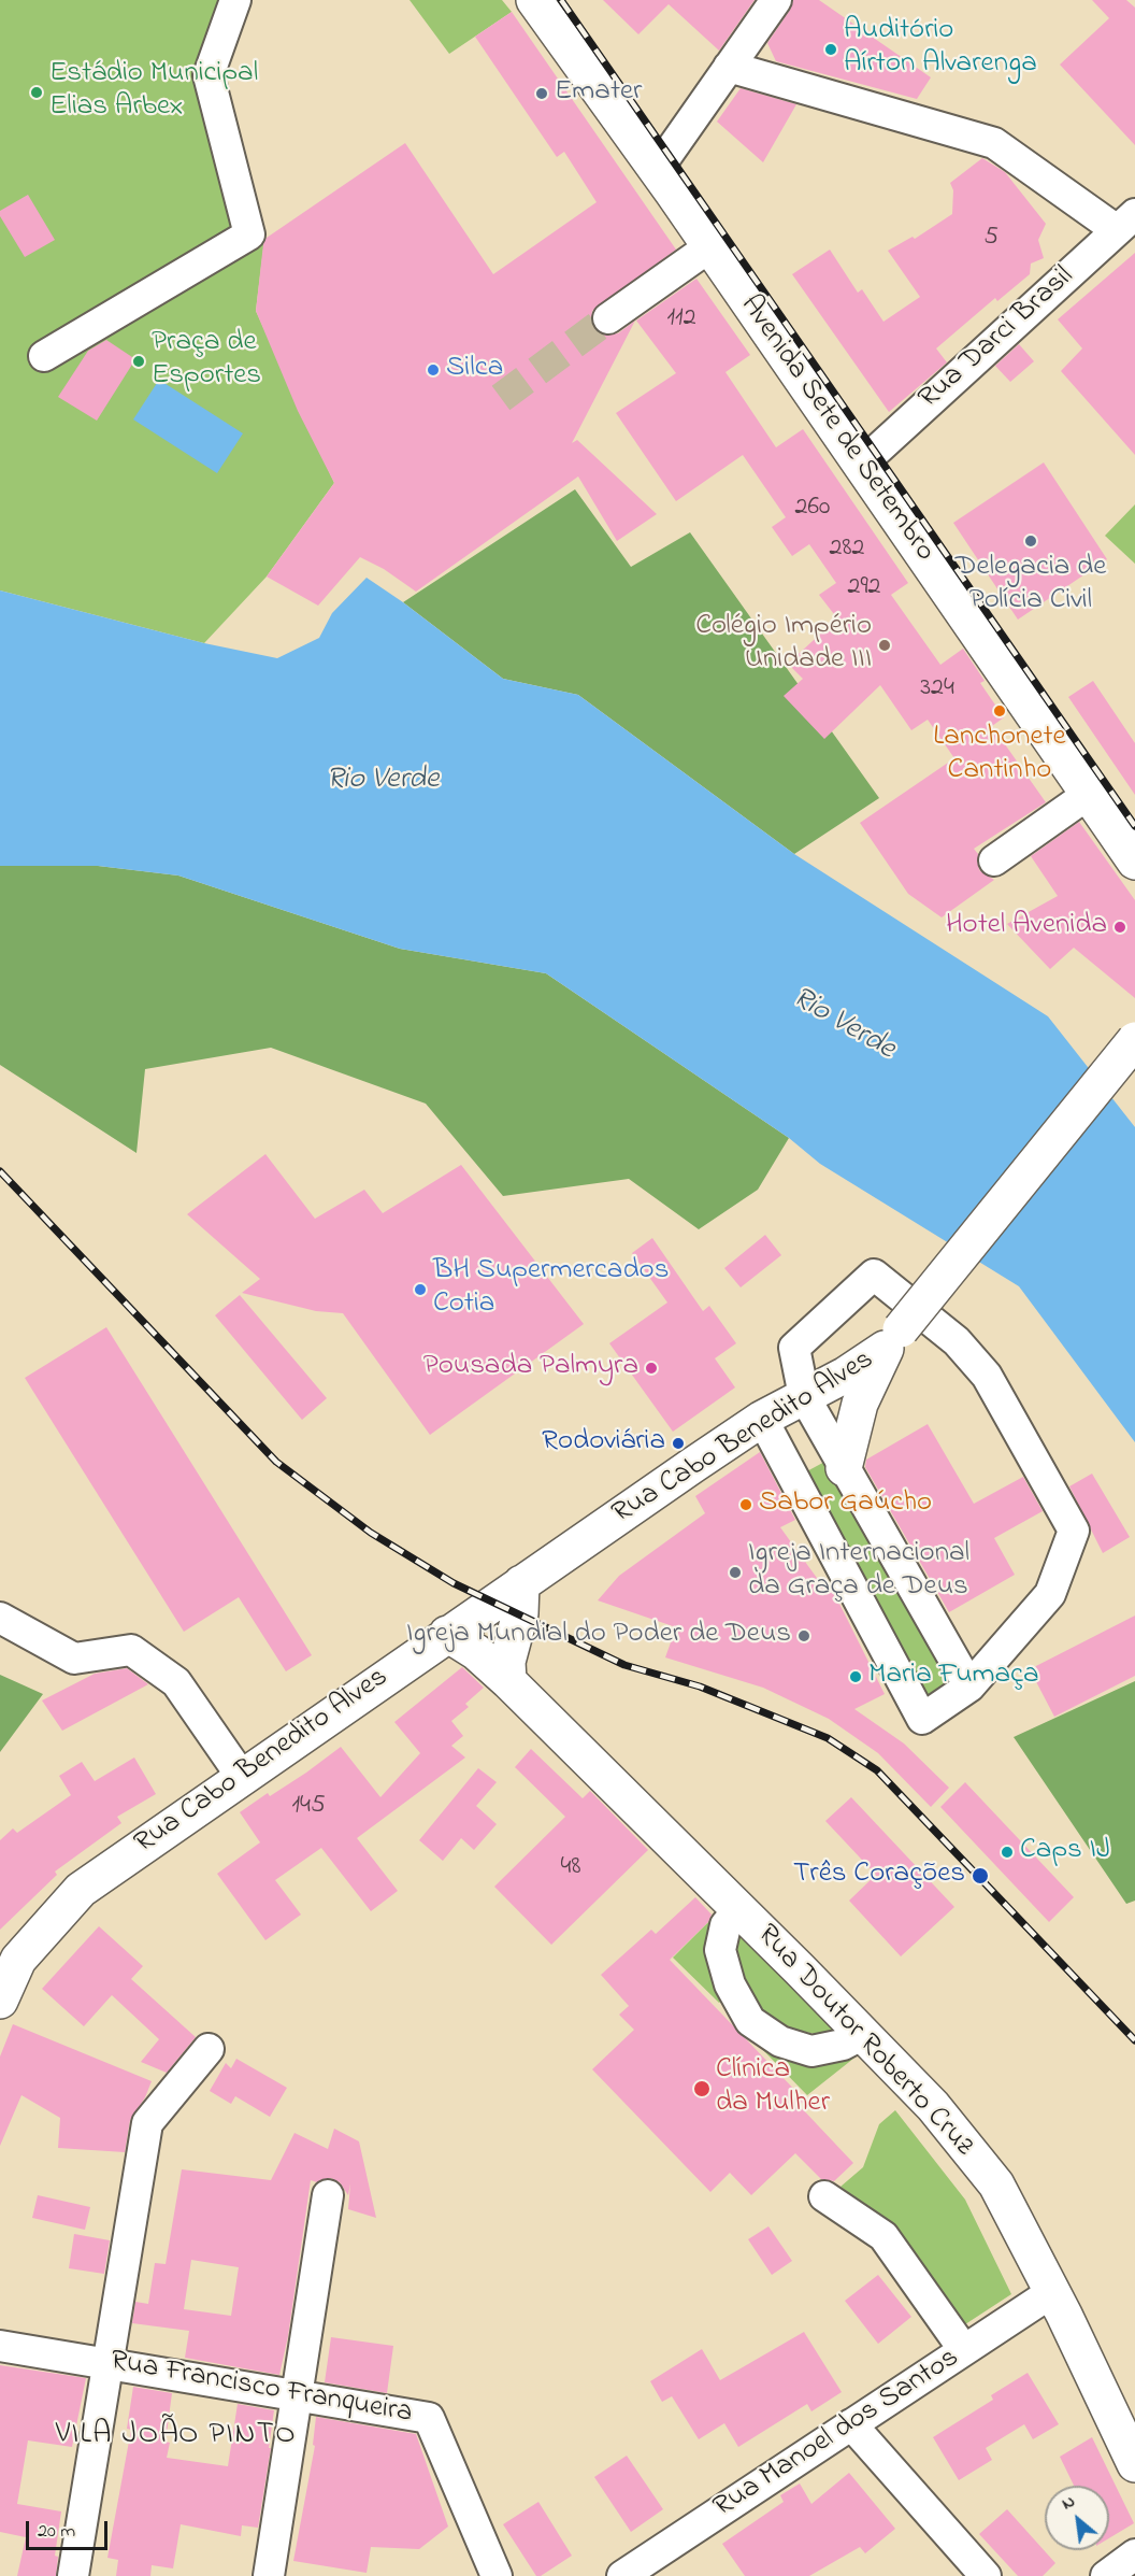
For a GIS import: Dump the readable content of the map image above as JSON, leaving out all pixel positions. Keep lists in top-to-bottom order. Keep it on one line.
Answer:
{"streets":{"main road":["Avenida Sete de Setembro","Rua Cabo Benedito Alves","Rua Doutor Roberto Cruz"],"street":["Rua Darci Brasil","Rua Francisco Franqueira","Rua Manoel dos Santos"]},"crossings":[["Rua Darci Brasil","Avenida Sete de Setembro"],["Rua Cabo Benedito Alves","Rua Doutor Roberto Cruz"],["Rua Doutor Roberto Cruz","Rua Manoel dos Santos"]],"districts":["VILA JOÃO PINTO"],"water":["Rio Verde"],"places":["Auditório Aírton Alvarenga","Estádio Municipal Elias Arbex","Emater","Praça de Esportes","Silca","Delegacia de Polícia Civil","Colégio Império Unidade III","Lanchonete Cantinho","Hotel Avenida","BH Supermercados Cotia","Pousada Palmyra","Rodoviária","Sabor Gaúcho","Igreja Internacional da Graça de Deus","Igreja Mundial do Poder de Deus","Maria Fumaça","Caps IJ","Três Corações","Clínica da Mulher"],"house_numbers":["5","112","260","282","292","324","145","48"],"scale_bar":"20 m","north":"top left"}
